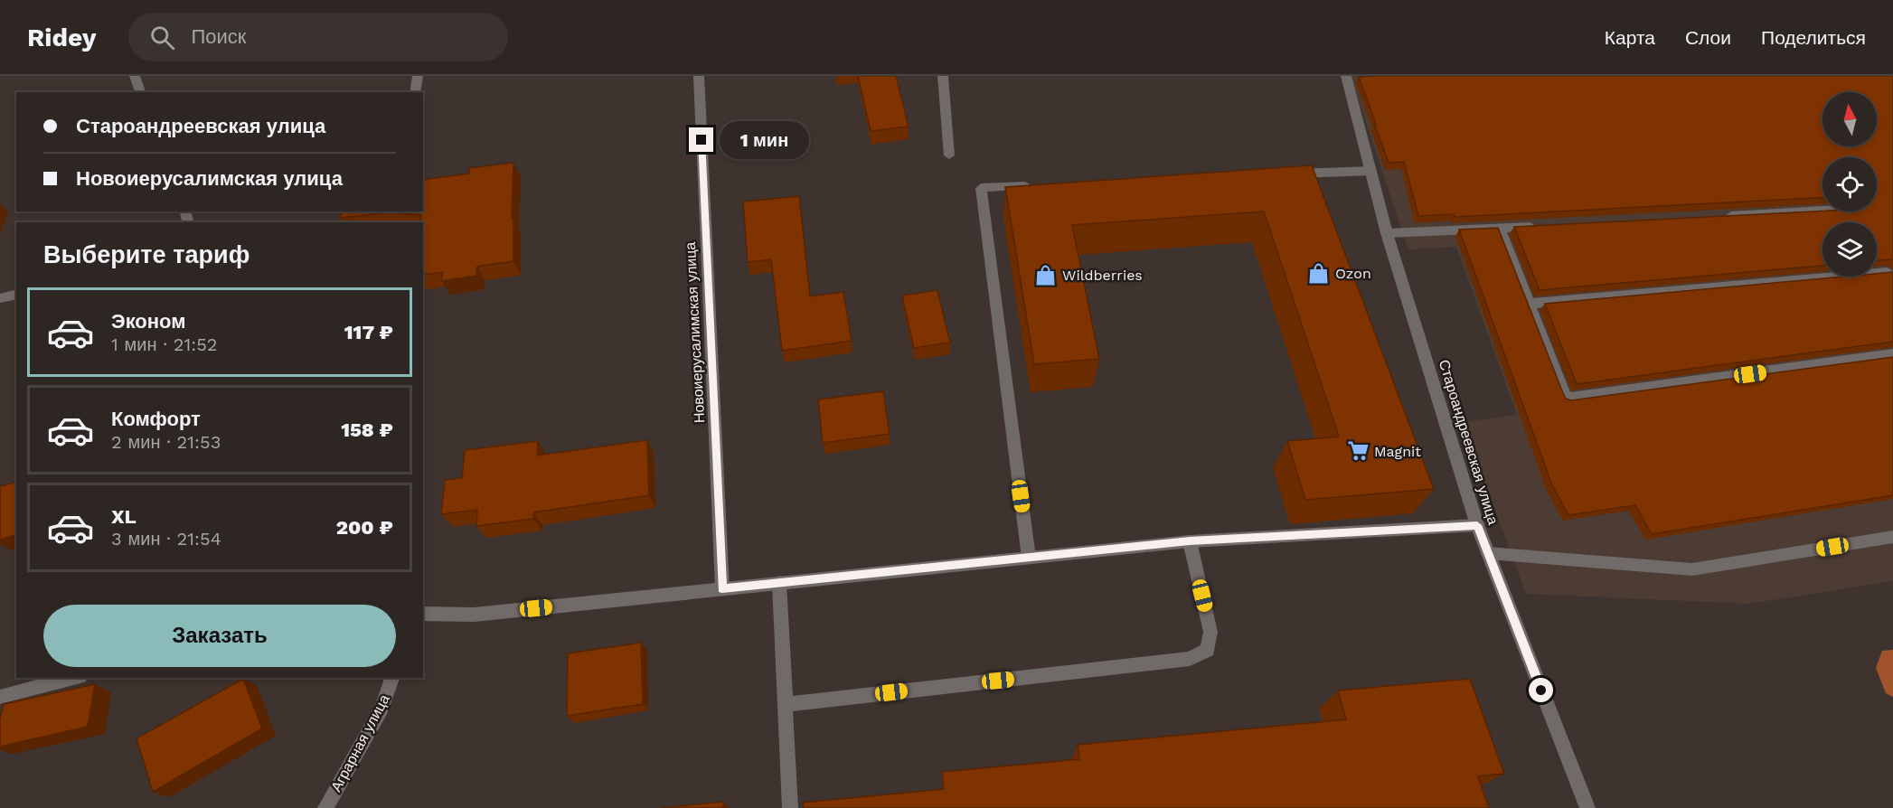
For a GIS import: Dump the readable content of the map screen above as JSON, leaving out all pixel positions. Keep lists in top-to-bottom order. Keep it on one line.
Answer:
{"streets":{"street":["Новоиерусалимская улица","Староандреевская улица","Аграрная улица"]},"places":{"shop":["Ozon","Wildberries"],"supermarket":["Magnit"]},"north":"top","page":{"header":"Ridey","search":"Поиск","nav":["Карта","Слои","Поделиться"],"banner":["Староандреевская улица","Новоиерусалимская улица"],"bubble":"1 мин","heading":"Выберите тариф","list":[{"name":"Эконом","note":"1 мин · 21:52","value":"117 ₽"},{"name":"Комфорт","note":"2 мин · 21:53","value":"158 ₽"},{"name":"XL","note":"3 мин · 21:54","value":"200 ₽"}],"buttons":"Заказать"}}
